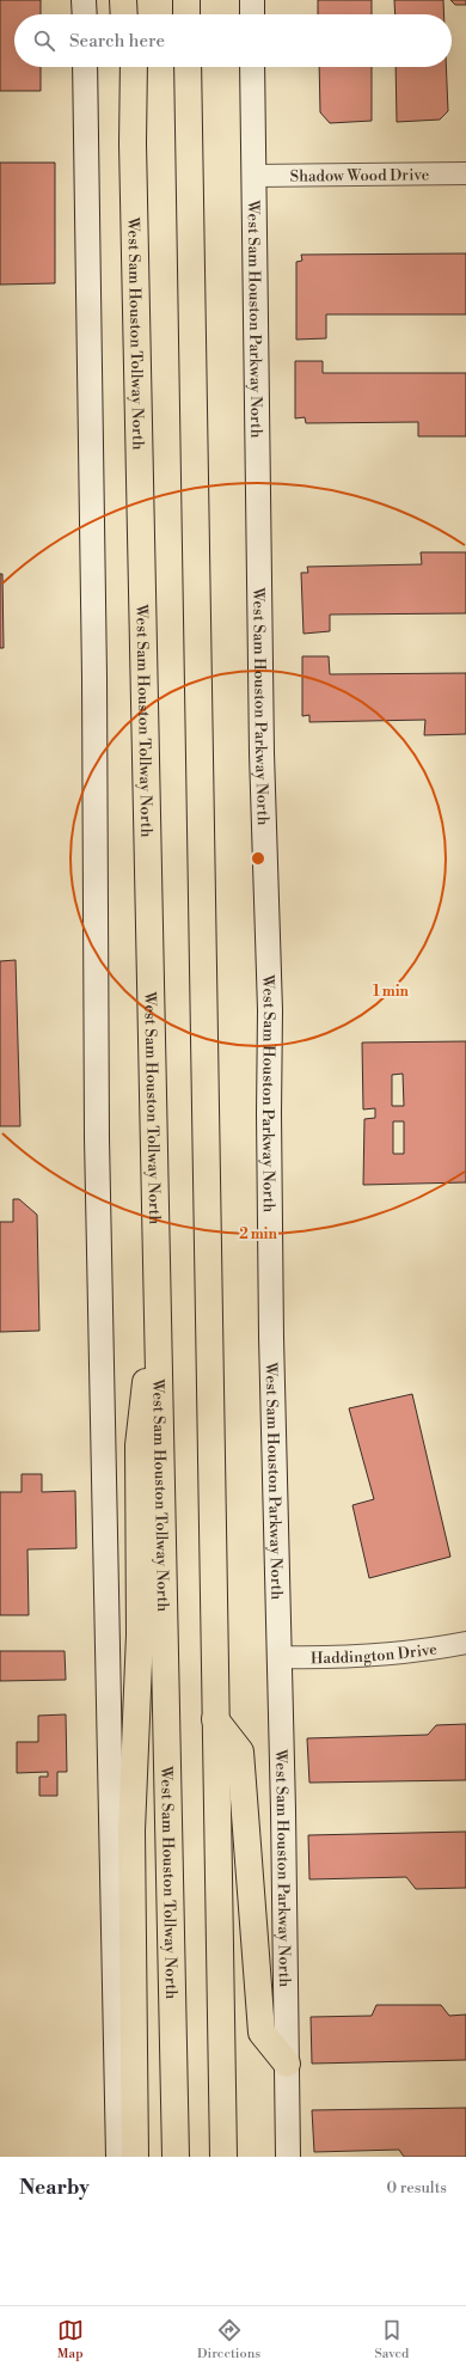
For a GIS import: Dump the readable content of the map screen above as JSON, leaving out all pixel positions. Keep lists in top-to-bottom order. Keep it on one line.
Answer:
{"streets":{"highway":["West Sam Houston Tollway North"],"main road":["West Sam Houston Parkway North"],"street":["Shadow Wood Drive","Haddington Drive"]},"crossings":[["Shadow Wood Drive","West Sam Houston Parkway North"],["West Sam Houston Parkway North","Haddington Drive"]],"page":{"search":"Search here","heading":["Nearby","0 results"],"nav":["Map","Directions","Saved"]},"rings":["1 min","2 min"]}
